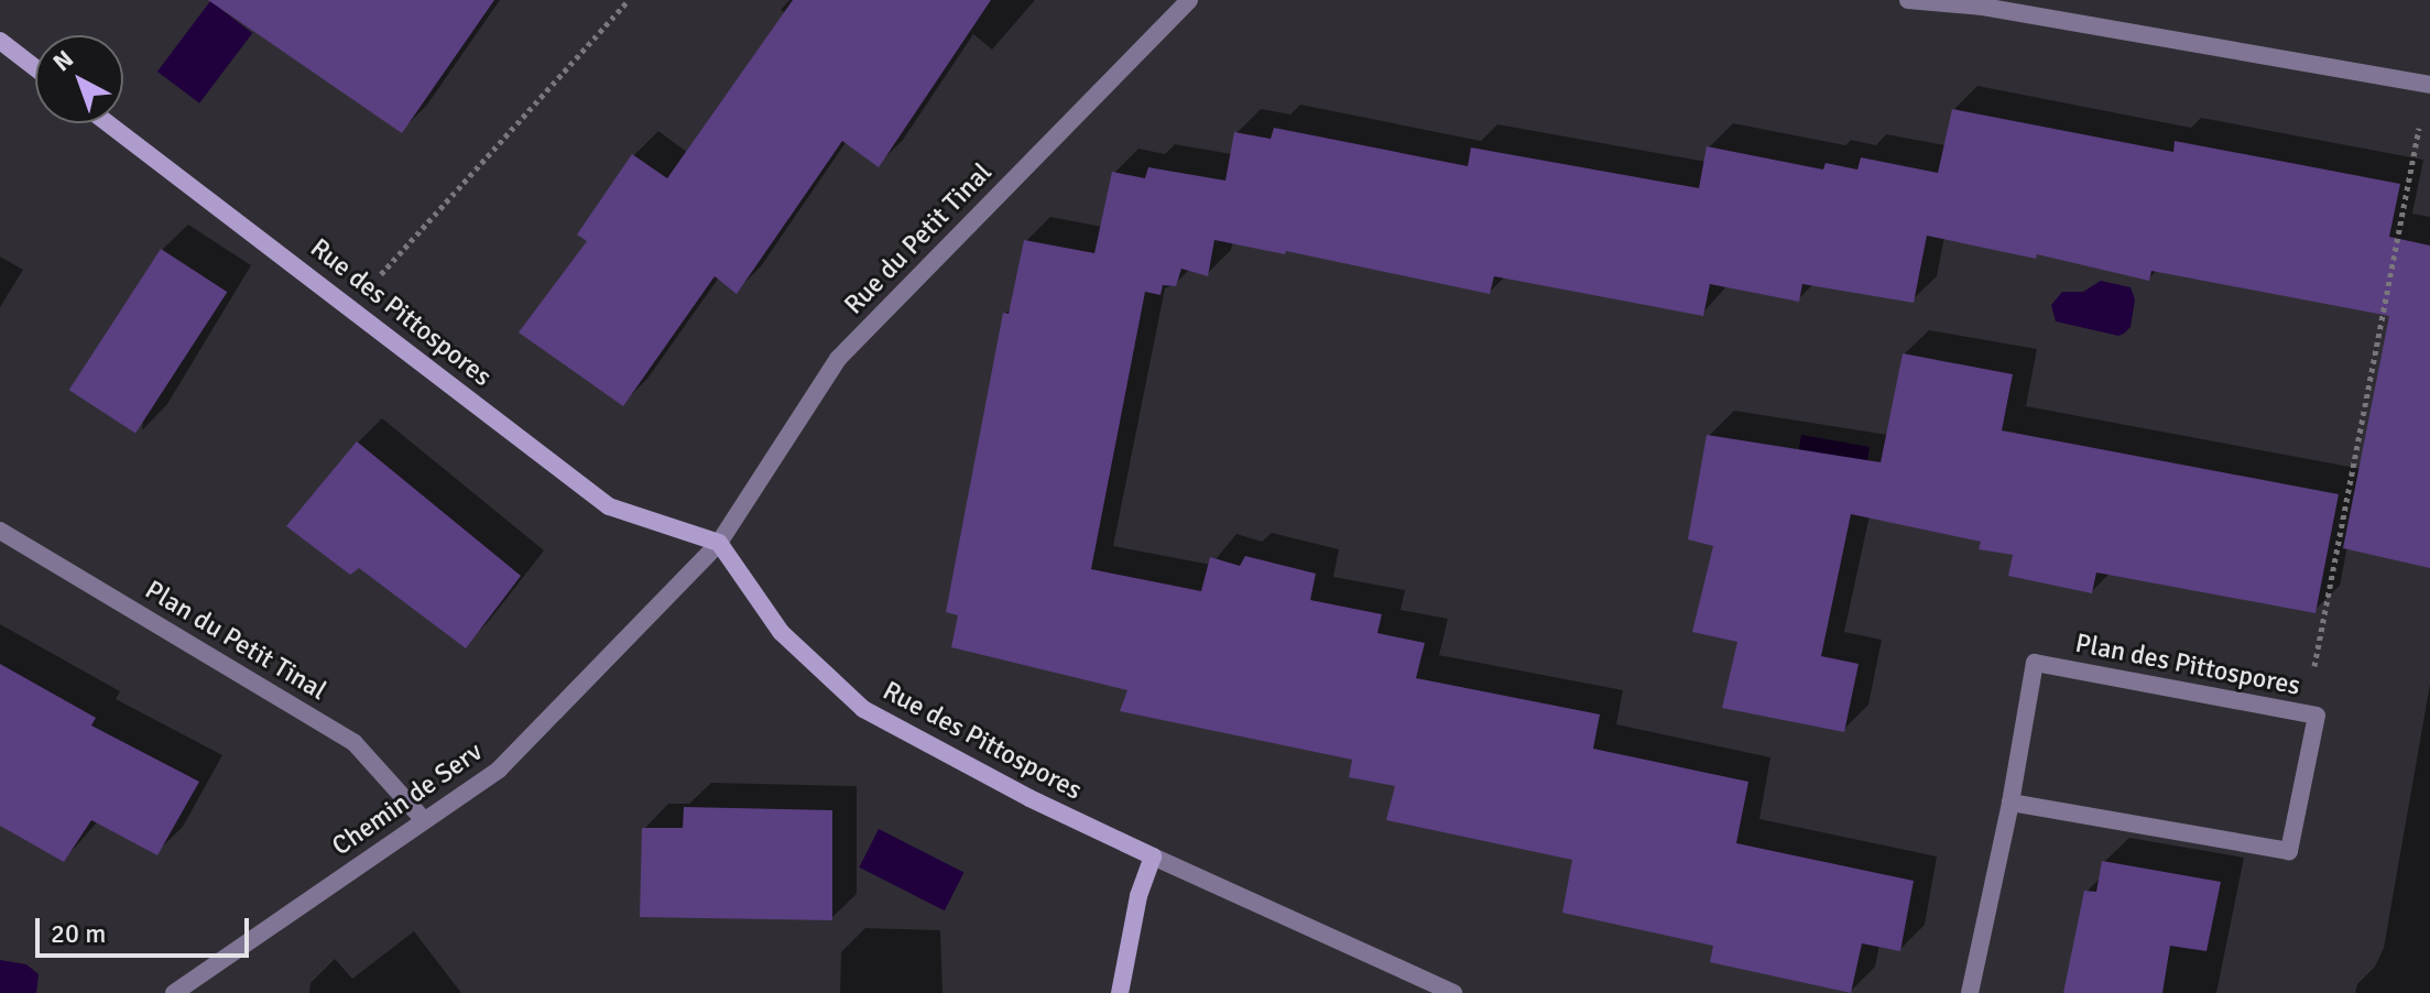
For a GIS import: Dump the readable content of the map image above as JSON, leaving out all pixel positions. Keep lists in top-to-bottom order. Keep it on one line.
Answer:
{"streets":{"street":["Rue du Petit Tinal","Rue des Pittospores","Plan du Petit Tinal","Plan des Pittospores","Chemin de Serv"]},"crossings":[["Rue du Petit Tinal","Rue des Pittospores"],["Rue du Petit Tinal","Chemin de Serv"],["Rue des Pittospores","Chemin de Serv"],["Plan du Petit Tinal","Chemin de Serv"]],"scale_bar":"20 m","north":"top left"}
